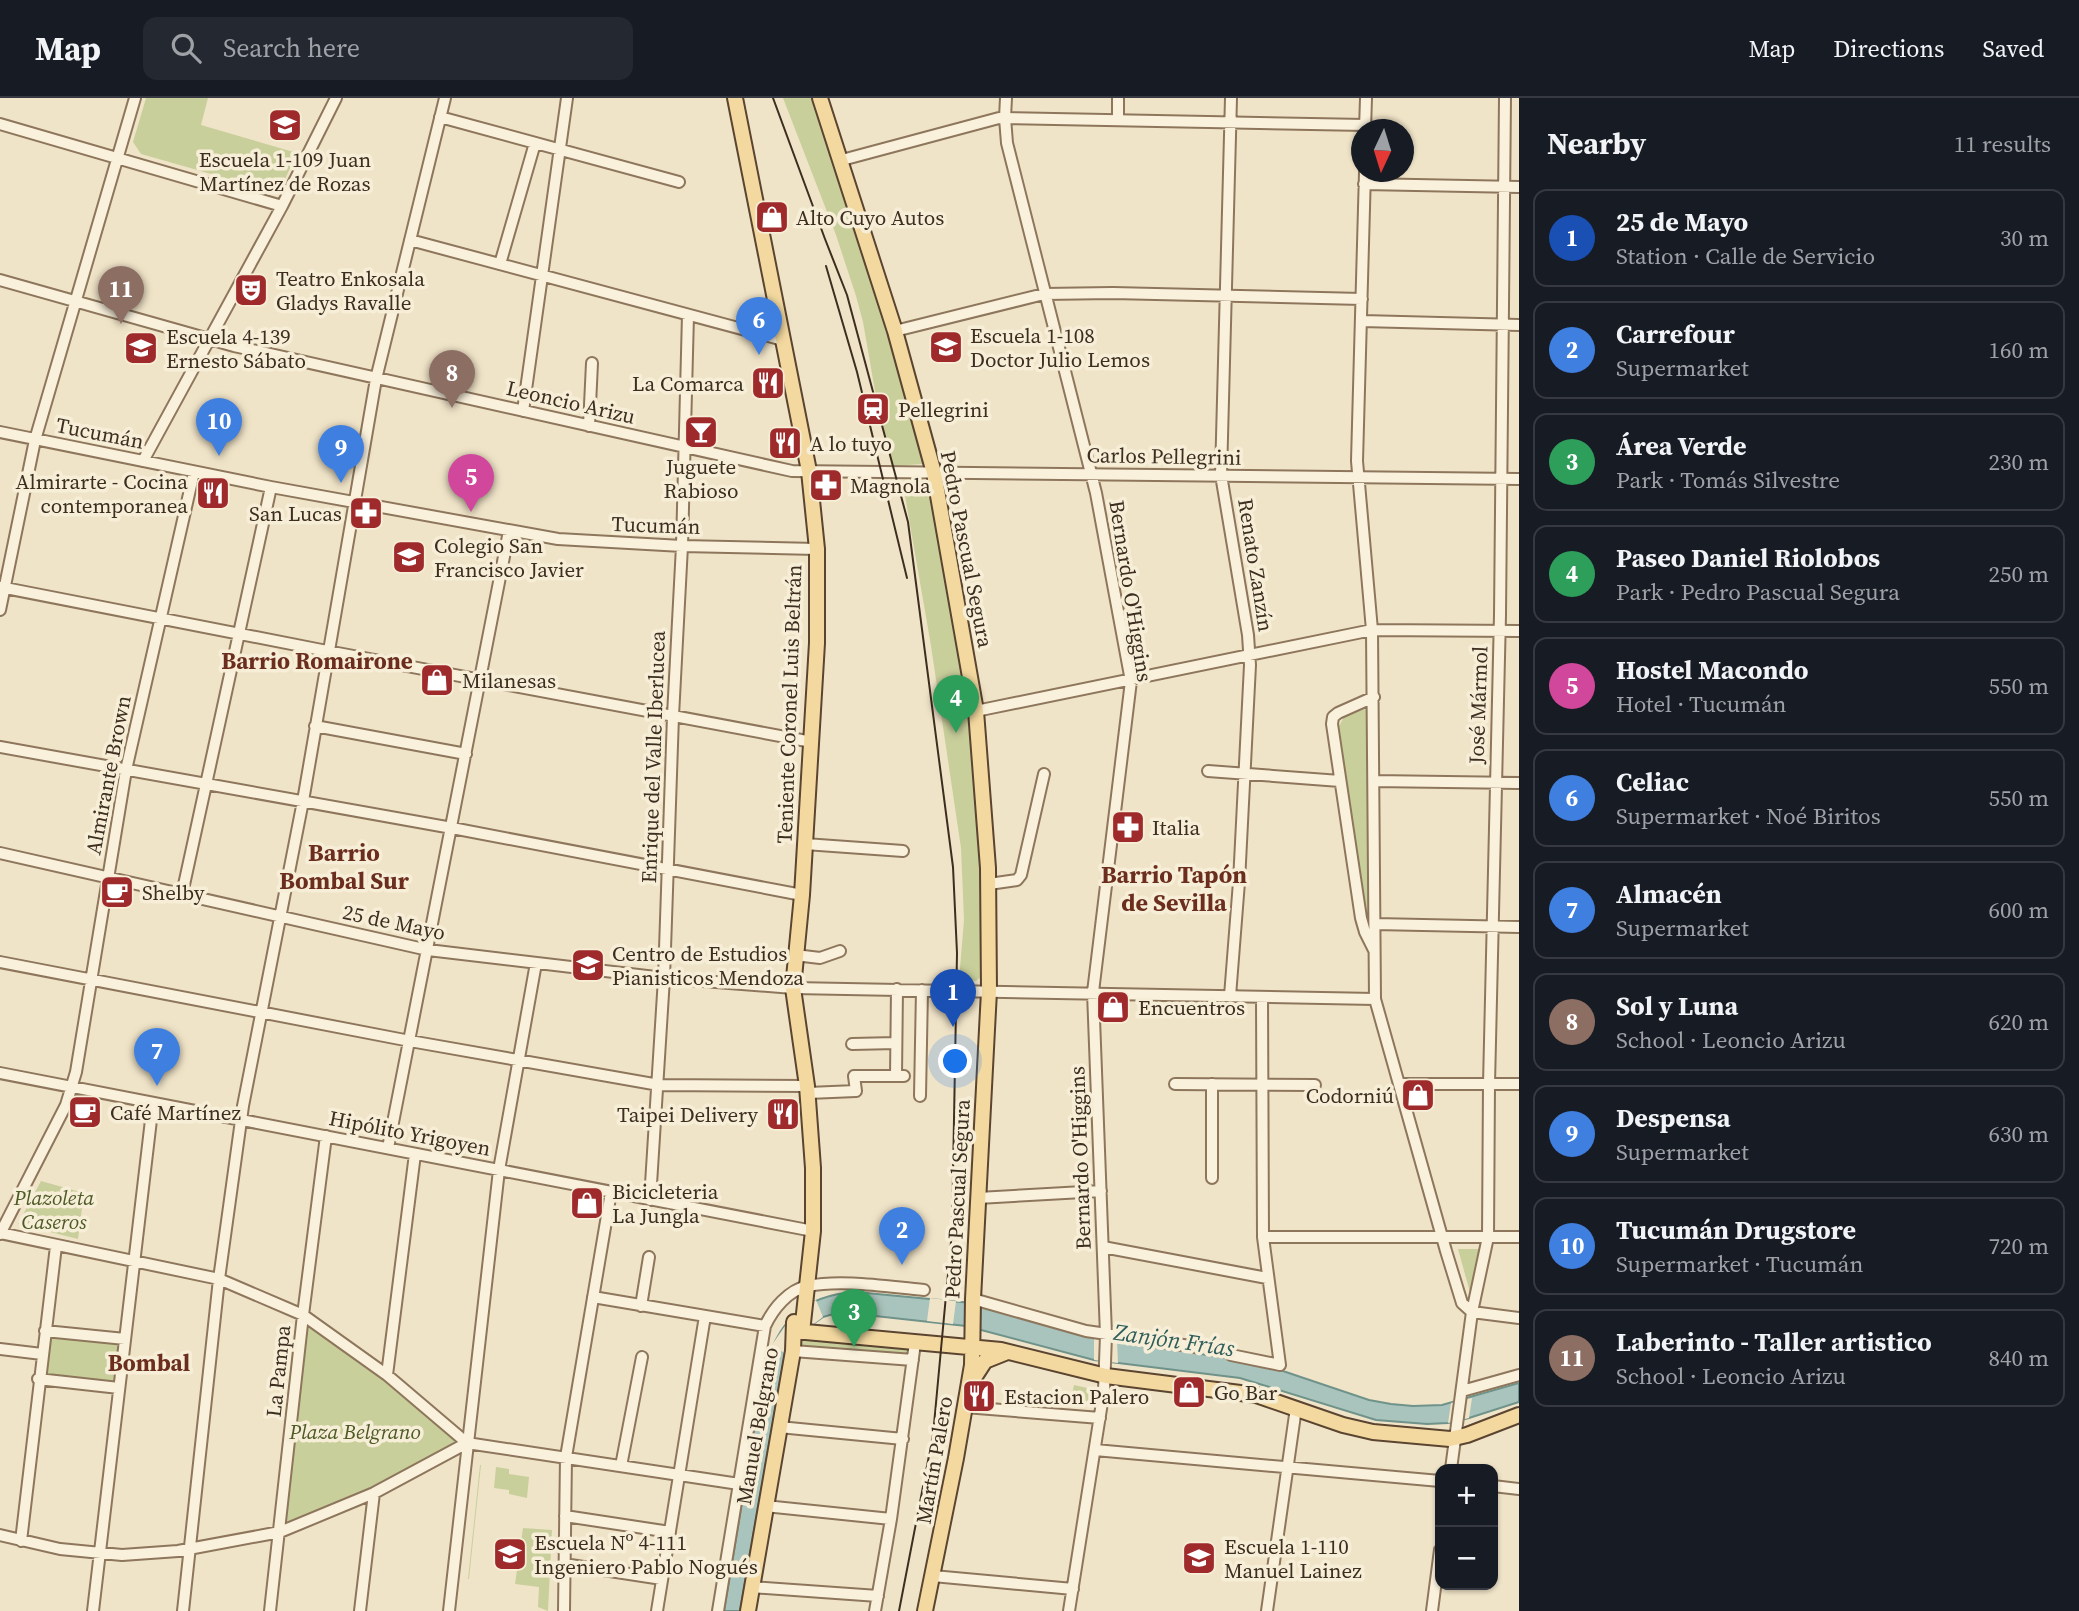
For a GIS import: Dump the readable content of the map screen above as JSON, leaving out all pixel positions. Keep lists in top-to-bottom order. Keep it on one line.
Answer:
{"streets":{"main road":["Pedro Pascual Segura","Teniente Coronel Luis Beltrán","Manuel Belgrano","Martín Palero"],"street":["Leoncio Arizu","Tucumán","Carlos Pellegrini","Renato Zanzín","Bernardo O'Higgins","José Mármol","Enrique del Valle Iberlucea","Almirante Brown","25 de Mayo","Hipólito Yrigoyen","La Pampa"]},"crossings":[["Leoncio Arizu","Carlos Pellegrini"],["Leoncio Arizu","Teniente Coronel Luis Beltrán"],["Leoncio Arizu","Enrique del Valle Iberlucea"],["Tucumán","Teniente Coronel Luis Beltrán"],["Tucumán","Enrique del Valle Iberlucea"],["Tucumán","Almirante Brown"],["Carlos Pellegrini","Pedro Pascual Segura"],["Carlos Pellegrini","Renato Zanzín"],["Carlos Pellegrini","Bernardo O'Higgins"],["Carlos Pellegrini","Teniente Coronel Luis Beltrán"],["Carlos Pellegrini","José Mármol"],["Pedro Pascual Segura","25 de Mayo"],["Pedro Pascual Segura","Martín Palero"],["Renato Zanzín","25 de Mayo"],["Bernardo O'Higgins","25 de Mayo"],["Teniente Coronel Luis Beltrán","25 de Mayo"],["Teniente Coronel Luis Beltrán","Hipólito Yrigoyen"],["Teniente Coronel Luis Beltrán","Manuel Belgrano"],["Enrique del Valle Iberlucea","25 de Mayo"],["Enrique del Valle Iberlucea","Hipólito Yrigoyen"],["Almirante Brown","25 de Mayo"],["Almirante Brown","Hipólito Yrigoyen"],["Hipólito Yrigoyen","La Pampa"]],"districts":["Barrio Romairone","Barrio Bombal Sur","Barrio Tapón de Sevilla","Bombal"],"water":["Zanjón Frías"],"parks":["Plazoleta Caseros","Plaza Belgrano"],"places":{"school or university":["Escuela 1-109 Juan Martínez de Rozas","Escuela 1-108 Doctor Julio Lemos","Escuela 4-139 Ernesto Sábato","Colegio San Francisco Javier","Centro de Estudios Pianisticos Mendoza","Escuela Nº 4-111 Ingeniero Pablo Nogués","Escuela 1-110 Manuel Lainez"],"shop":["Alto Cuyo Autos","Milanesas","Encuentros","Codorniú","Bicicleteria La Jungla","Go Bar"],"theatre":["Teatro Enkosala Gladys Ravalle"],"restaurant":["La Comarca","A lo tuyo","Almirarte - Cocina contemporanea","Taipei Delivery","Estacion Palero"],"station":["Pellegrini"],"bar":["Juguete Rabioso"],"pharmacy":["Magnola","San Lucas","Italia"],"cafe":["Shelby","Café Martínez"]},"north":"bottom","page":{"header":"Map","search":"Search here","nav":["Map","Directions","Saved"],"heading":["Nearby","11 results"],"list":[{"mark":"1","name":"25 de Mayo","note":"Station · Calle de Servicio","value":"30 m"},{"mark":"2","name":"Carrefour","note":"Supermarket","value":"160 m"},{"mark":"3","name":"Área Verde","note":"Park · Tomás Silvestre","value":"230 m"},{"mark":"4","name":"Paseo Daniel Riolobos","note":"Park · Pedro Pascual Segura","value":"250 m"},{"mark":"5","name":"Hostel Macondo","note":"Hotel · Tucumán","value":"550 m"},{"mark":"6","name":"Celiac","note":"Supermarket · Noé Biritos","value":"550 m"},{"mark":"7","name":"Almacén","note":"Supermarket","value":"600 m"},{"mark":"8","name":"Sol y Luna","note":"School · Leoncio Arizu","value":"620 m"},{"mark":"9","name":"Despensa","note":"Supermarket","value":"630 m"},{"mark":"10","name":"Tucumán Drugstore","note":"Supermarket · Tucumán","value":"720 m"},{"mark":"11","name":"Laberinto - Taller artistico","note":"School · Leoncio Arizu","value":"840 m"}],"pins":["11","6","8","10","9","5","4","1","7","2","3"],"map_buttons":["+","−"]}}
